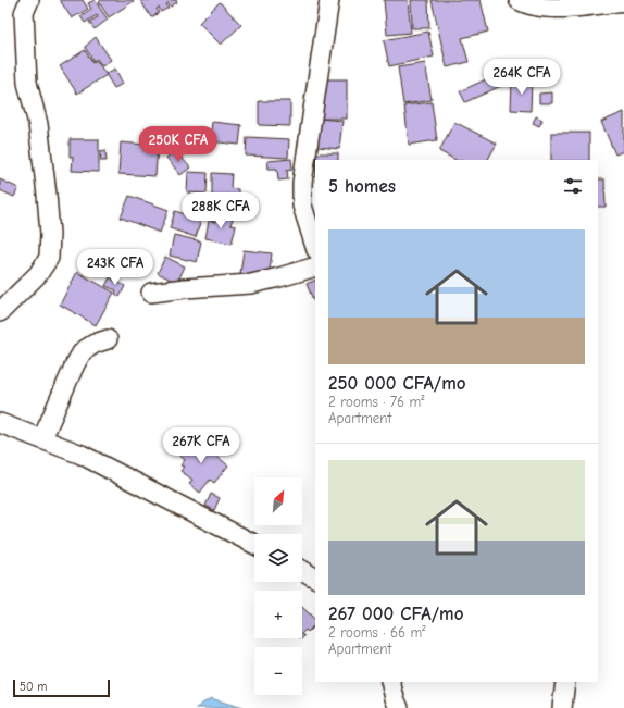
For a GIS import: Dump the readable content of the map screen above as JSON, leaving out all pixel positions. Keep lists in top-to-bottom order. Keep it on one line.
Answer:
{"scale_bar":"50 m","north":"top right","page":{"price":["264K CFA","250K CFA","288K CFA","243K CFA","267K CFA"],"heading":"5 homes","list":[{"name":"250 000 CFA/mo","note":"2 rooms · 76 m² · Apartment"},{"name":"267 000 CFA/mo","note":"2 rooms · 66 m² · Apartment"}],"map_buttons":["+","−"],"scale":"50 m"}}
